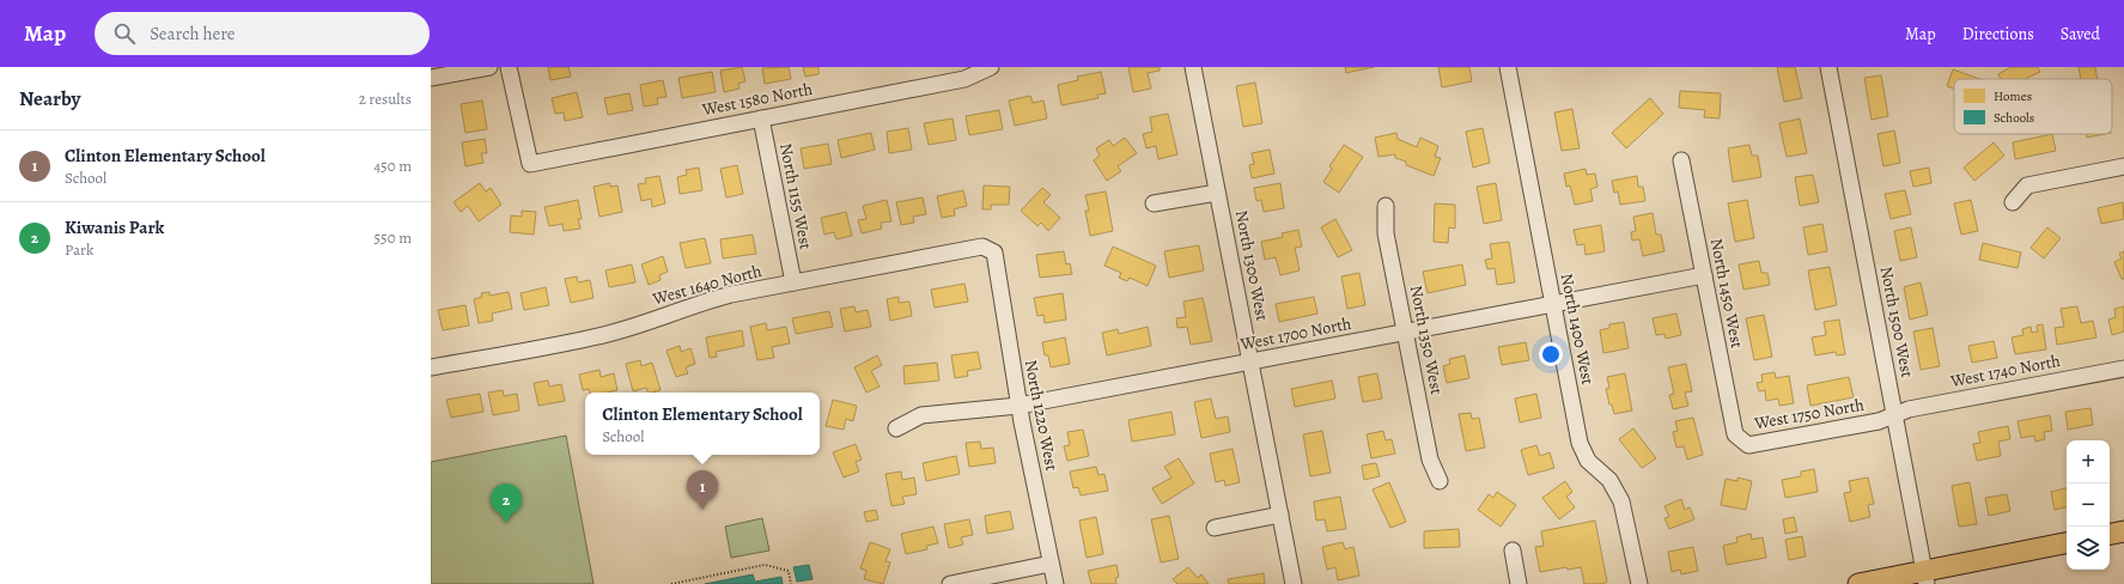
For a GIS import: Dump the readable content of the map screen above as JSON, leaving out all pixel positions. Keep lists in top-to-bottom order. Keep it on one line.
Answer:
{"streets":{"street":["West 1580 North","North 1155 West","North 1300 West","West 1640 North","North 1450 West","North 1500 West","North 1400 West","West 1700 North","North 1350 West","West 1740 North","West 1750 North","North 1220 West"]},"crossings":[["West 1580 North","North 1155 West"],["North 1155 West","West 1640 North"],["North 1300 West","West 1700 North"],["West 1640 North","North 1220 West"],["North 1450 West","West 1700 North"],["North 1450 West","West 1750 North"],["North 1500 West","West 1740 North"],["North 1500 West","West 1750 North"],["North 1400 West","West 1700 North"],["West 1700 North","North 1350 West"],["West 1700 North","North 1220 West"],["West 1740 North","West 1750 North"]],"legend":["Homes","Schools"],"page":{"header":"Map","search":"Search here","nav":["Map","Directions","Saved"],"heading":["Nearby","2 results"],"list":[{"mark":"1","name":"Clinton Elementary School","note":"School","value":"450 m"},{"mark":"2","name":"Kiwanis Park","note":"Park","value":"550 m"}],"popup":["Clinton Elementary School","School"],"map_buttons":["+","−"],"pins":["1","2"]}}
